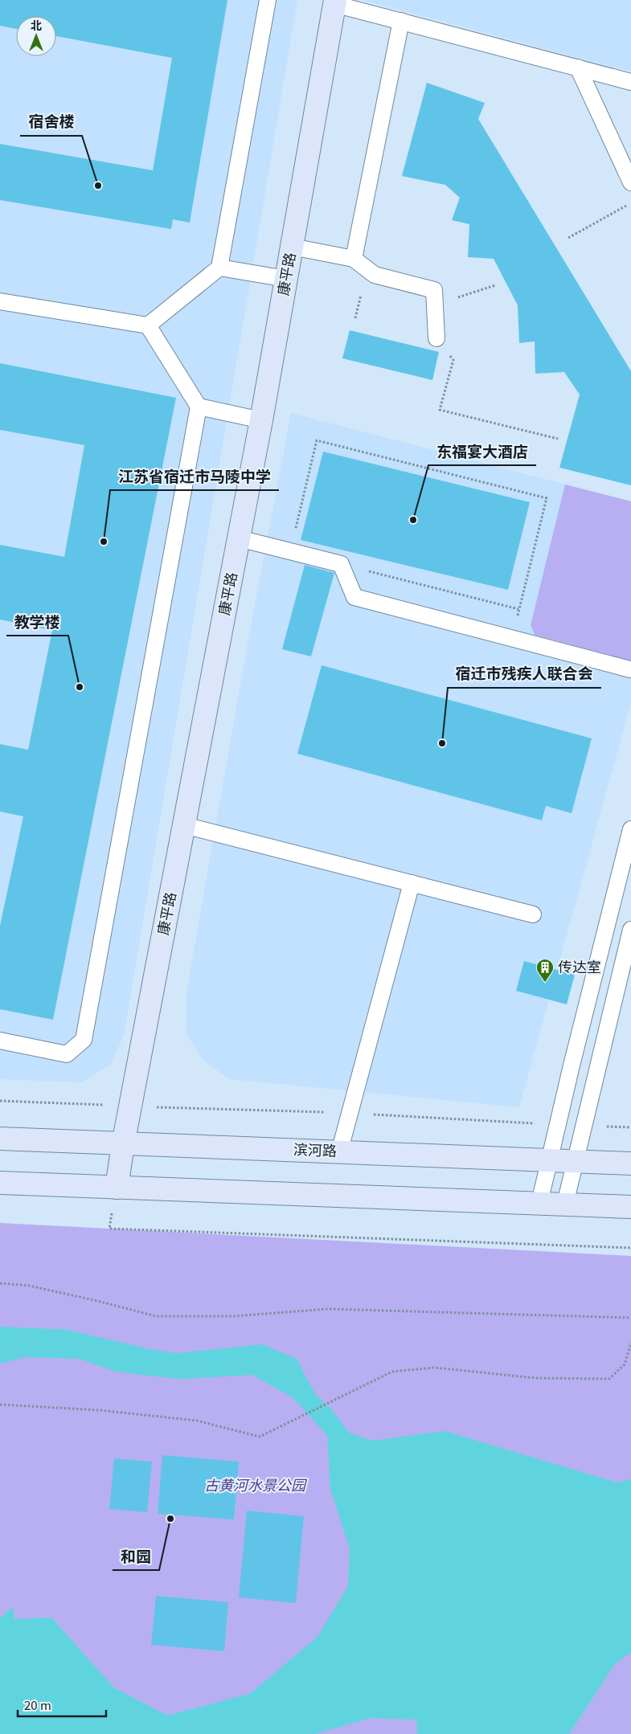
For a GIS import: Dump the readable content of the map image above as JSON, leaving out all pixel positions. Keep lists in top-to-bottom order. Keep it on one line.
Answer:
{"streets":{"main road":["康平路","滨河路"]},"crossings":[["康平路","滨河路"]],"parks":["古黄河水景公园"],"places":{"other":["宿舍楼","东福宴大酒店","江苏省宿迁市马陵中学","教学楼","宿迁市残疾人联合会","和园"],"building":["传达室"]},"scale_bar":"20 m","north":"top"}
